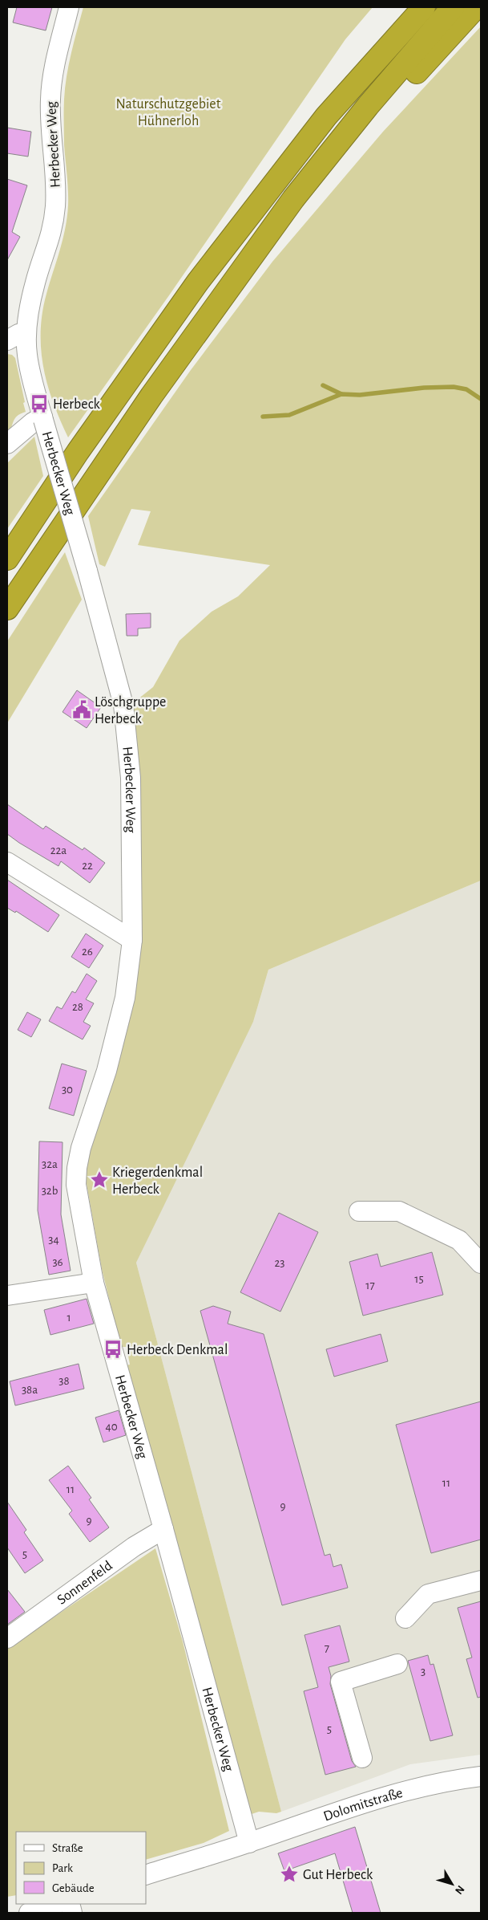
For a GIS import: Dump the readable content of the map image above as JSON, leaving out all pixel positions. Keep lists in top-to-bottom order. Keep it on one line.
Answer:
{"streets":{"street":["Herbecker Weg","Sonnenfeld","Dolomitstraße"]},"crossings":[["Herbecker Weg","Sonnenfeld"],["Herbecker Weg","Dolomitstraße"]],"parks":["Naturschutzgebiet Hühnerloh"],"places":{"bus stop":["Herbeck","Herbeck Denkmal"],"public building":["Löschgruppe Herbeck"],"place":["Kriegerdenkmal Herbeck","Gut Herbeck"]},"house_numbers":["22a","22","26","28","30","32a","32b","34","36","23","15","17","1","38","38a","40","11","11","9","9","5","7","3","5"],"legend":["Straße","Park","Gebäude"],"north":"bottom right"}
